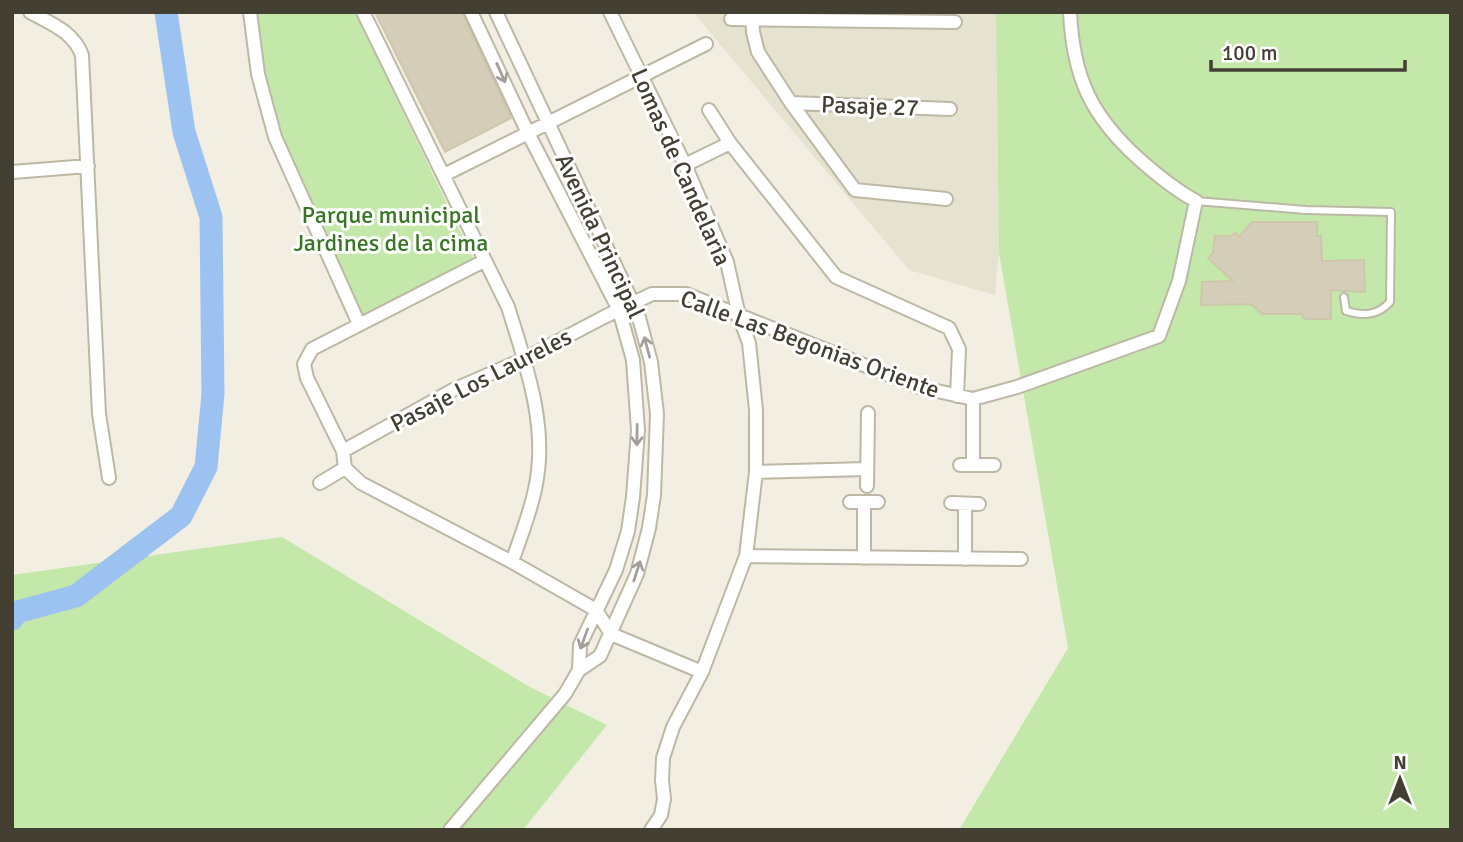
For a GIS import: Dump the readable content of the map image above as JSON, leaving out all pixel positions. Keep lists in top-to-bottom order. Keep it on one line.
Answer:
{"streets":{"street":["Pasaje 27","Lomas de Candelaria","Avenida Principal","Calle Las Begonias Oriente","Pasaje Los Laureles"]},"crossings":[["Lomas de Candelaria","Calle Las Begonias Oriente"],["Avenida Principal","Calle Las Begonias Oriente"],["Avenida Principal","Pasaje Los Laureles"],["Calle Las Begonias Oriente","Pasaje Los Laureles"]],"parks":["Parque municipal Jardines de la cima"],"scale_bar":"100 m","north":"top"}
